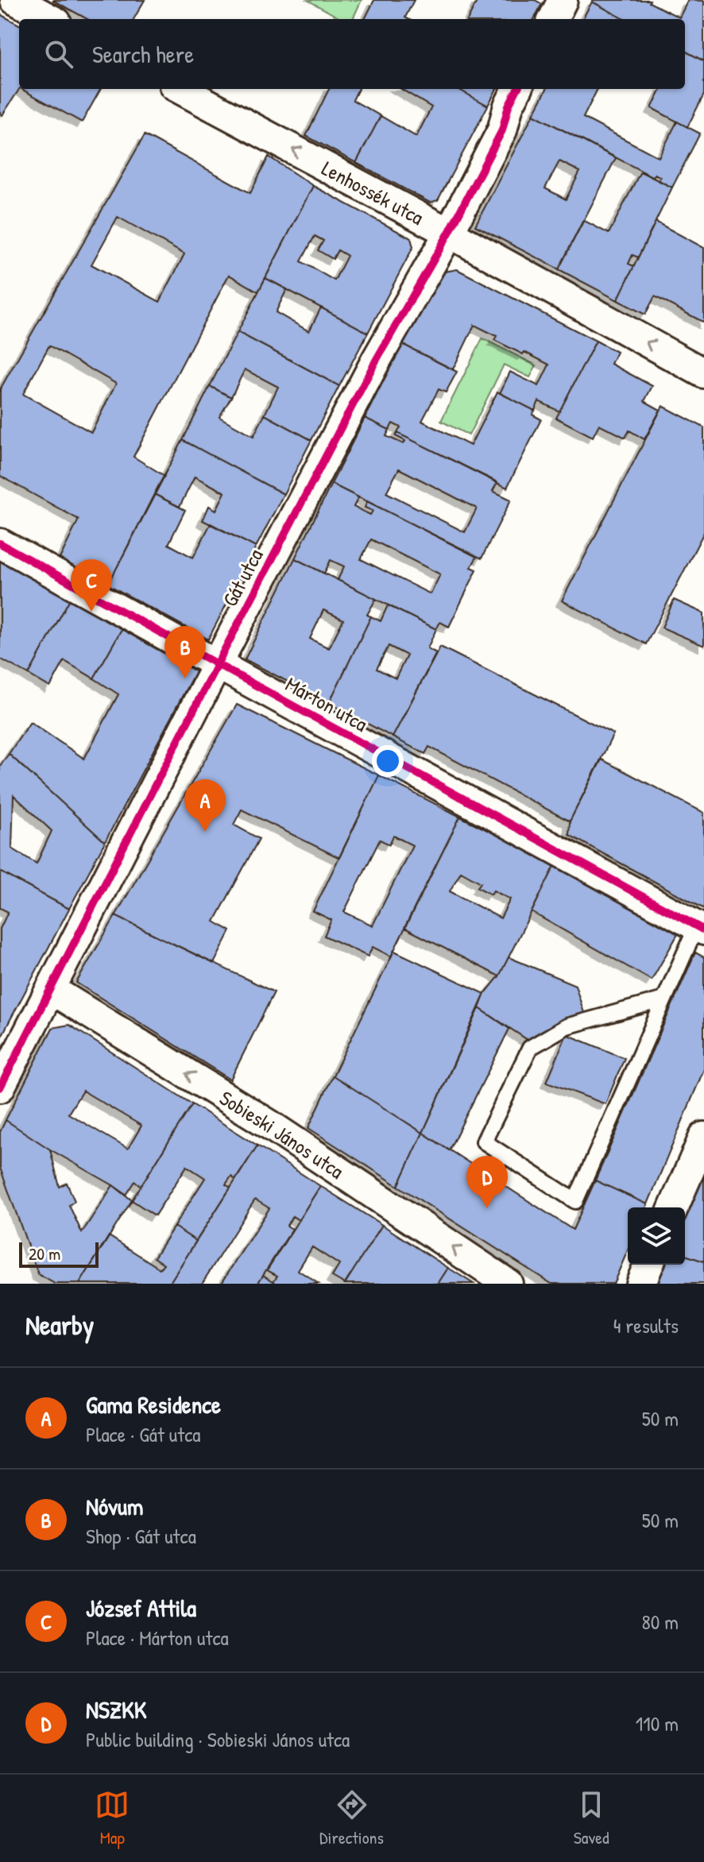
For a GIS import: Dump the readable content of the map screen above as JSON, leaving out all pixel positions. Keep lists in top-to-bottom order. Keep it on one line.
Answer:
{"streets":{"street":["Lenhossék utca","Gát utca","Márton utca","Sobieski János utca"]},"crossings":[["Lenhossék utca","Gát utca"],["Gát utca","Márton utca"],["Gát utca","Sobieski János utca"]],"one_way":["Lenhossék utca","Sobieski János utca"],"scale_bar":"20 m","page":{"search":"Search here","pins":["C","B","A","D"],"scale":"20 m","heading":["Nearby","4 results"],"list":[{"mark":"A","name":"Gama Residence","note":"Place · Gát utca","value":"50 m"},{"mark":"B","name":"Nóvum","note":"Shop · Gát utca","value":"50 m"},{"mark":"C","name":"József Attila","note":"Place · Márton utca","value":"80 m"},{"mark":"D","name":"NSZKK","note":"Public building · Sobieski János utca","value":"110 m"}],"nav":["Map","Directions","Saved"]}}
